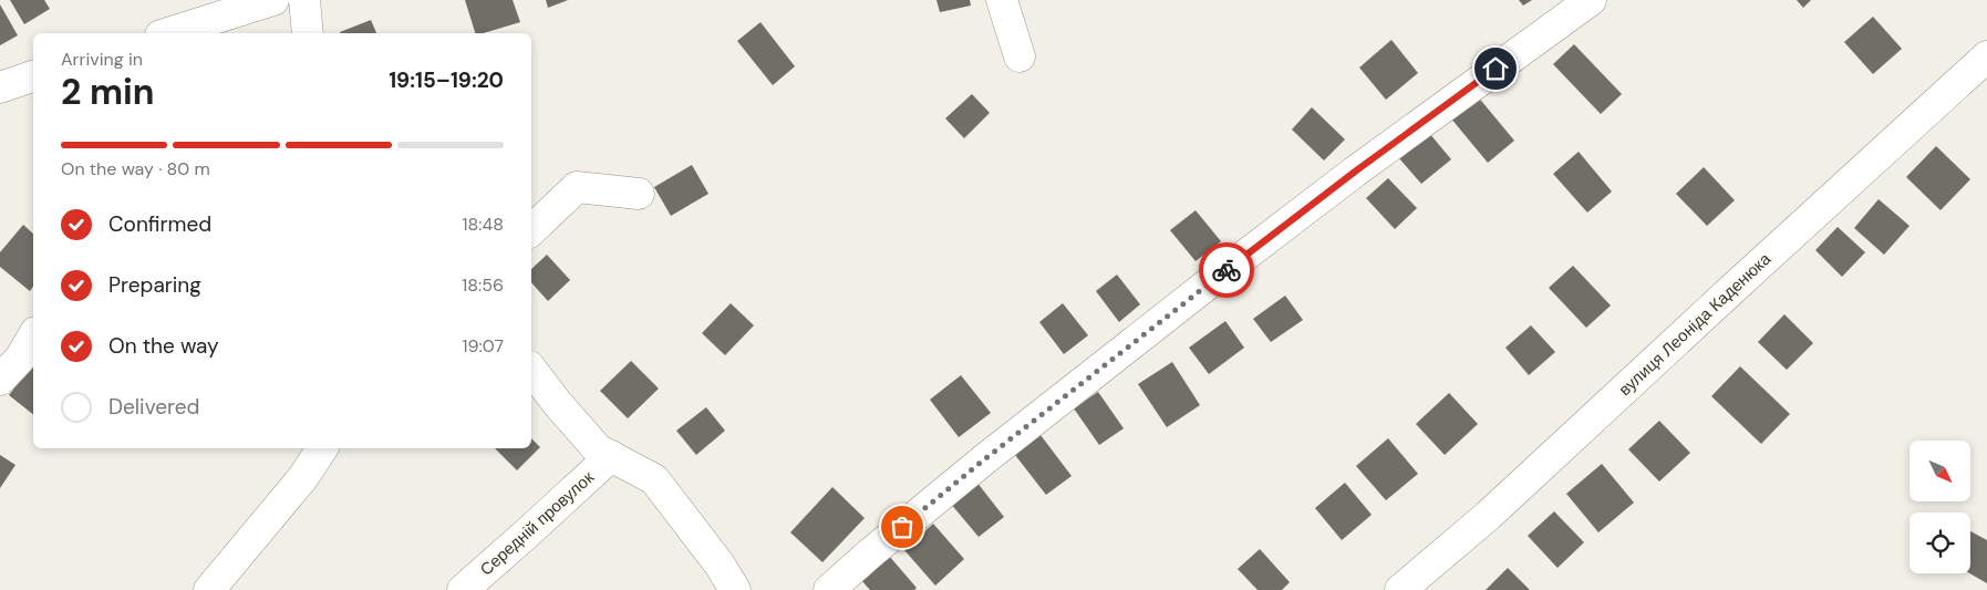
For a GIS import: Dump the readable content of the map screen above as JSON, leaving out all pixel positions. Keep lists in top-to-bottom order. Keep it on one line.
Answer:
{"streets":{"street":["вулиця Леоніда Каденюка","Середній провулок"]},"north":"bottom right","page":{"heading":["2 min","Arriving in","19:15–19:20"],"bar":"On the way · 80 m","list":[["Confirmed","18:48"],["Preparing","18:56"],["On the way","19:07"],"Delivered"]}}
